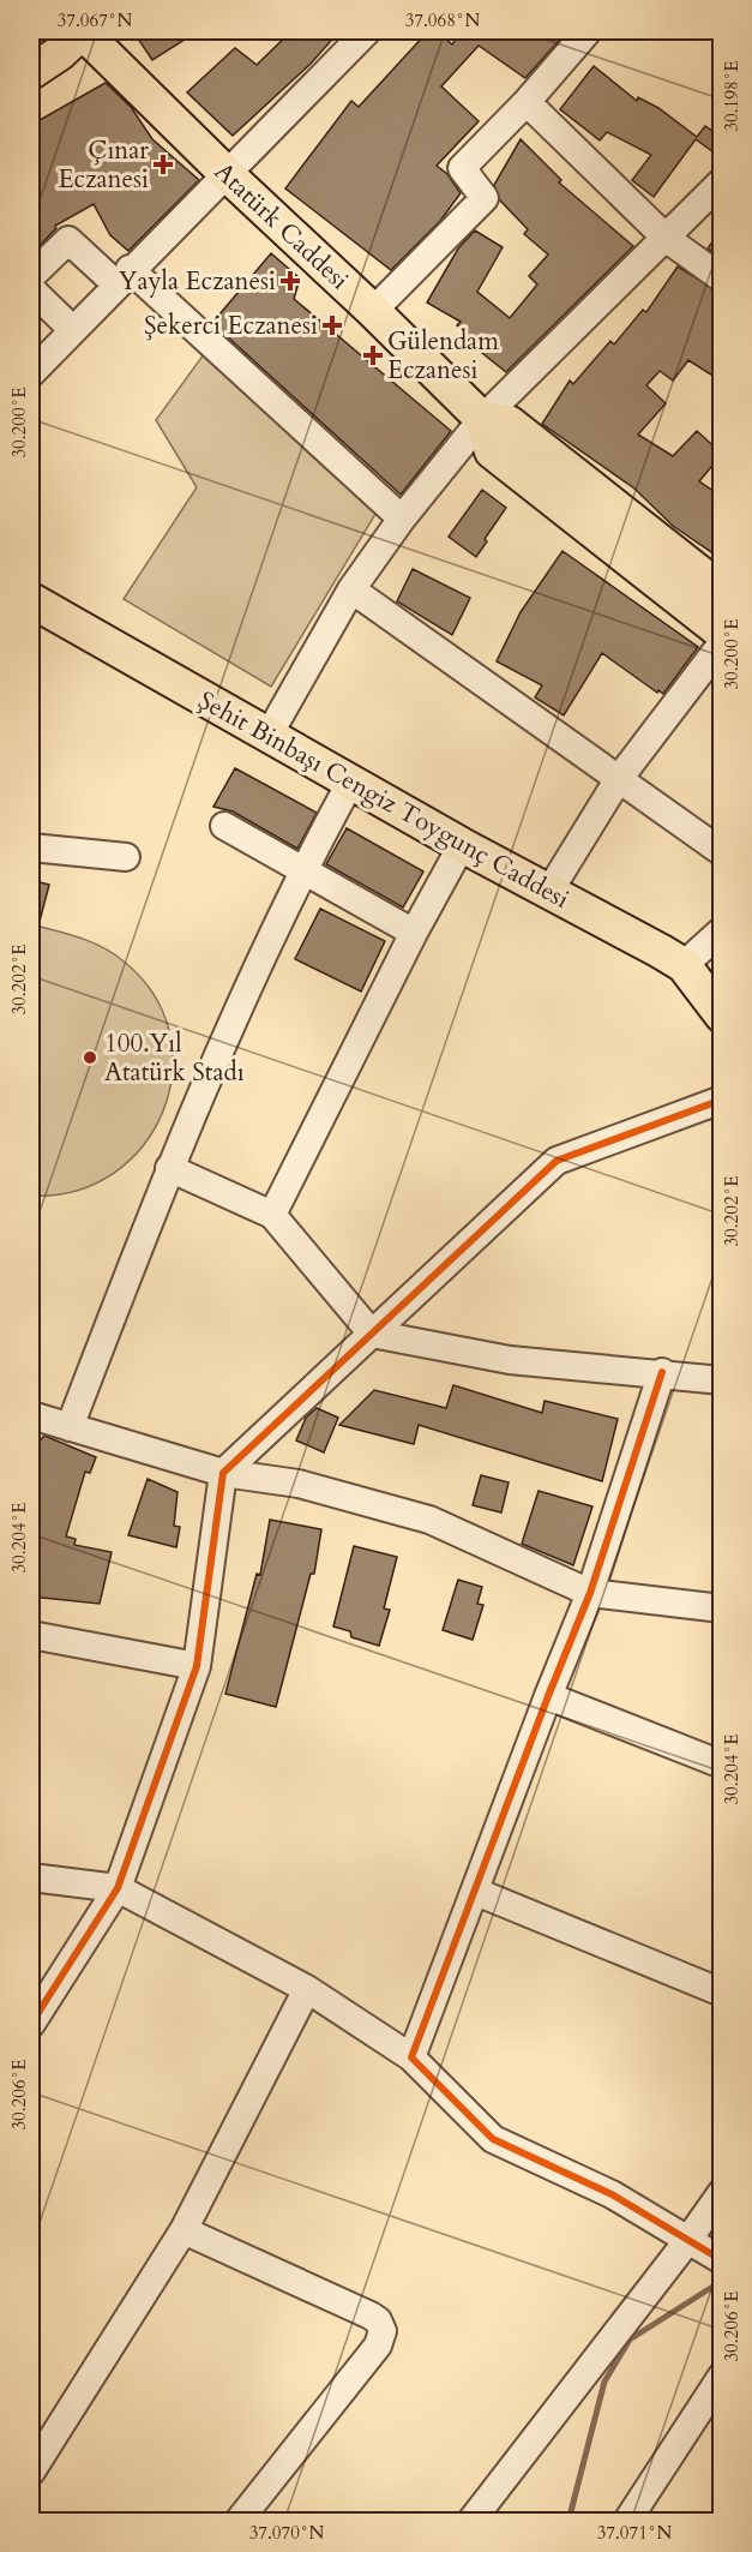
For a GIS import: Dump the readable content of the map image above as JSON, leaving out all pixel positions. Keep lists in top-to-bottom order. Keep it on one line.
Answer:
{"streets":{"main road":["Atatürk Caddesi","Şehit Binbaşı Cengiz Toygunç Caddesi"]},"places":{"health":["Çınar Eczanesi","Yayla Eczanesi","Şekerci Eczanesi","Gülendam Eczanesi"],"other":["100.Yıl Atatürk Stadı"]},"coordinates":["37.067°N","37.068°N","30.198°E","30.200°E","30.202°E","30.204°E","30.206°E","37.070°N","37.071°N"]}
